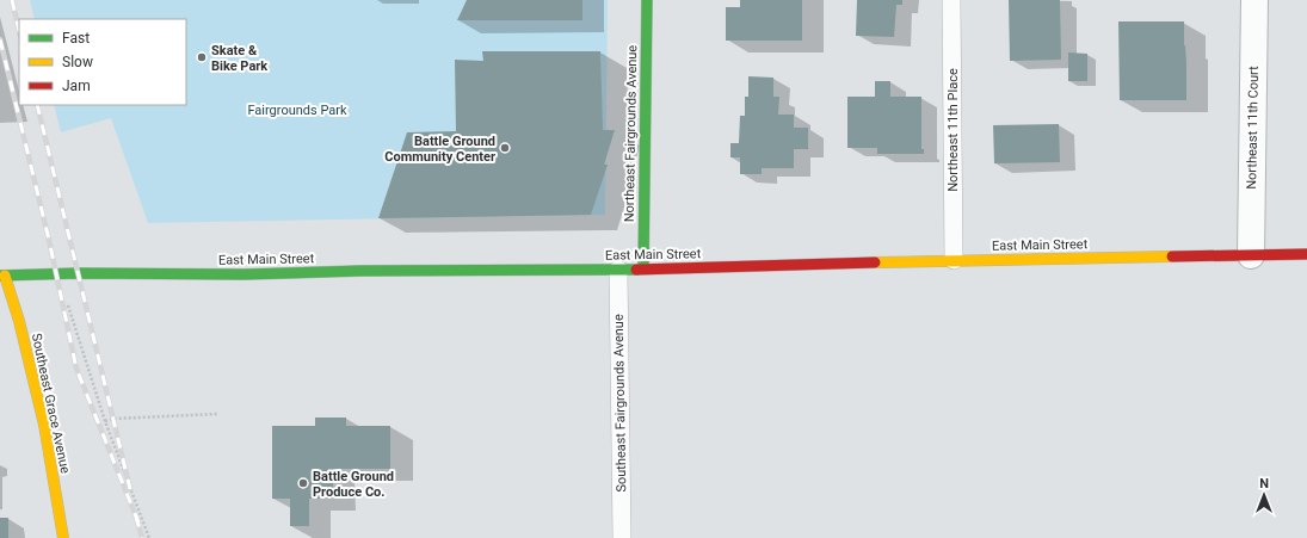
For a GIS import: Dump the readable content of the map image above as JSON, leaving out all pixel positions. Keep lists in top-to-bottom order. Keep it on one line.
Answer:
{"streets":{"main road":["Northeast Fairgrounds Avenue","East Main Street","Southeast Grace Avenue"],"street":["Northeast 11th Court"],"lane":["Northeast 11th Place","Southeast Fairgrounds Avenue"]},"crossings":[["Northeast 11th Court","East Main Street"],["Northeast 11th Place","East Main Street"],["Northeast Fairgrounds Avenue","East Main Street"],["East Main Street","Southeast Grace Avenue"],["East Main Street","Southeast Fairgrounds Avenue"]],"parks":["Fairgrounds Park"],"places":["Skate & Bike Park","Battle Ground Community Center","Battle Ground Produce Co."],"legend":["Fast","Slow","Jam"],"north":"top"}
